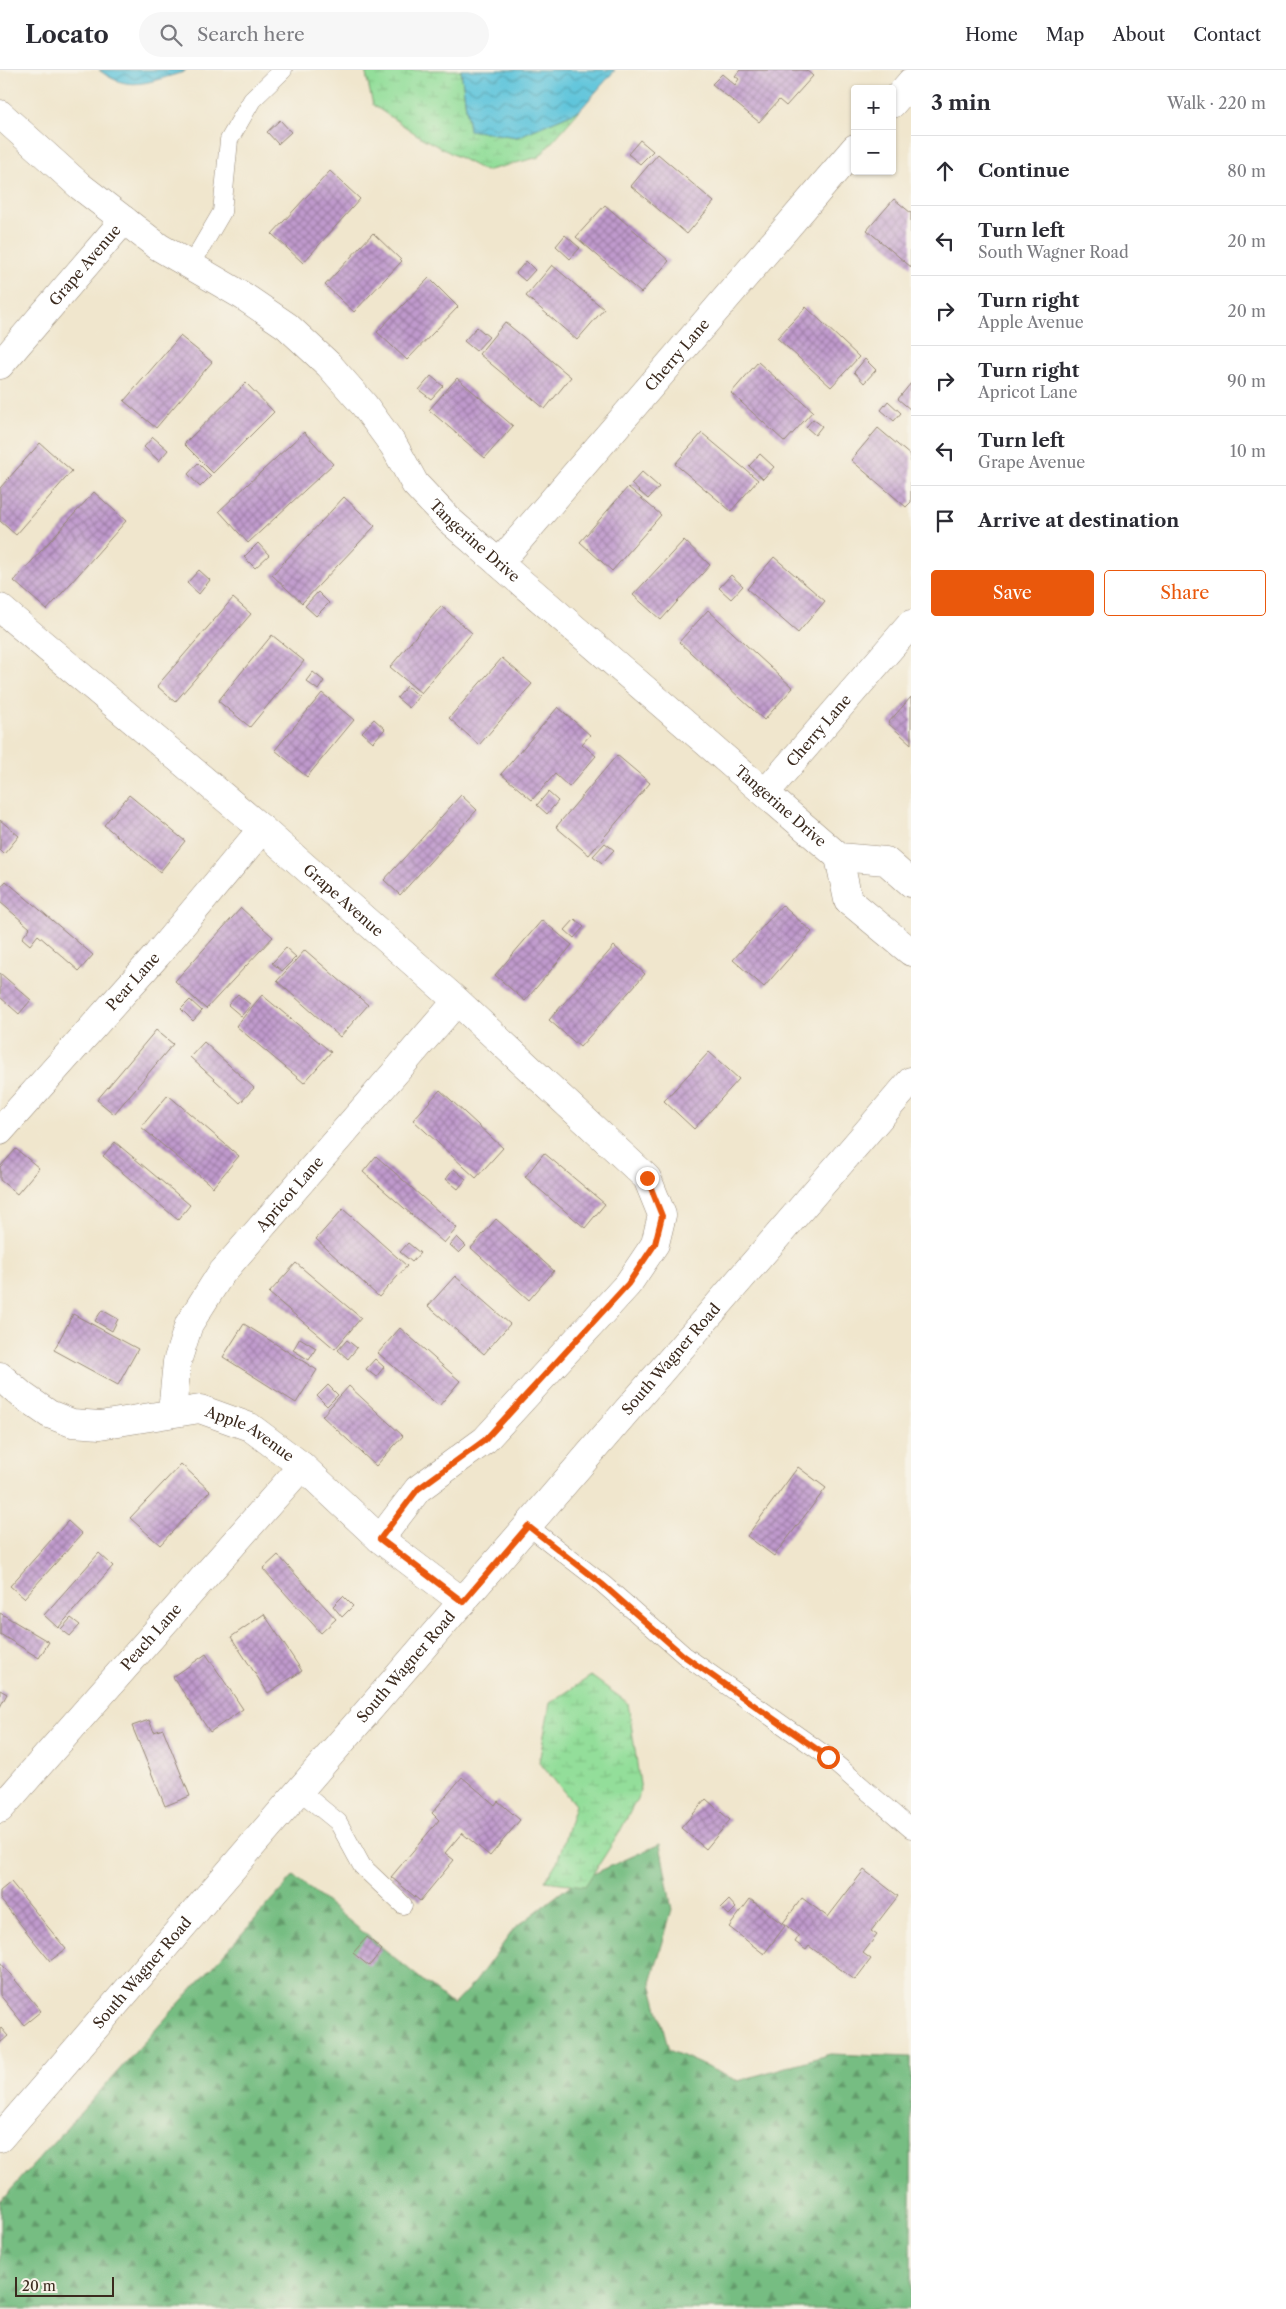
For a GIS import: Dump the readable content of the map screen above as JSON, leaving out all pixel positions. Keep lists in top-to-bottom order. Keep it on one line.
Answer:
{"streets":{"street":["Grape Avenue","Cherry Lane","Tangerine Drive","Pear Lane","Apricot Lane","South Wagner Road","Apple Avenue","Peach Lane"]},"crossings":[["Grape Avenue","Tangerine Drive"],["Grape Avenue","Pear Lane"],["Grape Avenue","Apricot Lane"],["Grape Avenue","Apple Avenue"],["Cherry Lane","Tangerine Drive"],["Apricot Lane","Apple Avenue"],["South Wagner Road","Apple Avenue"],["Apple Avenue","Peach Lane"]],"scale_bar":"20 m","page":{"header":"Locato","search":"Search here","nav":["Home","Map","About","Contact"],"heading":["3 min","Walk · 220 m"],"map_buttons":["+","−"],"list":[["Continue","80 m"],["Turn left","South Wagner Road","20 m"],["Turn right","Apple Avenue","20 m"],["Turn right","Apricot Lane","90 m"],["Turn left","Grape Avenue","10 m"],"Arrive at destination"],"buttons":["Save","Share"],"scale":"20 m"}}
